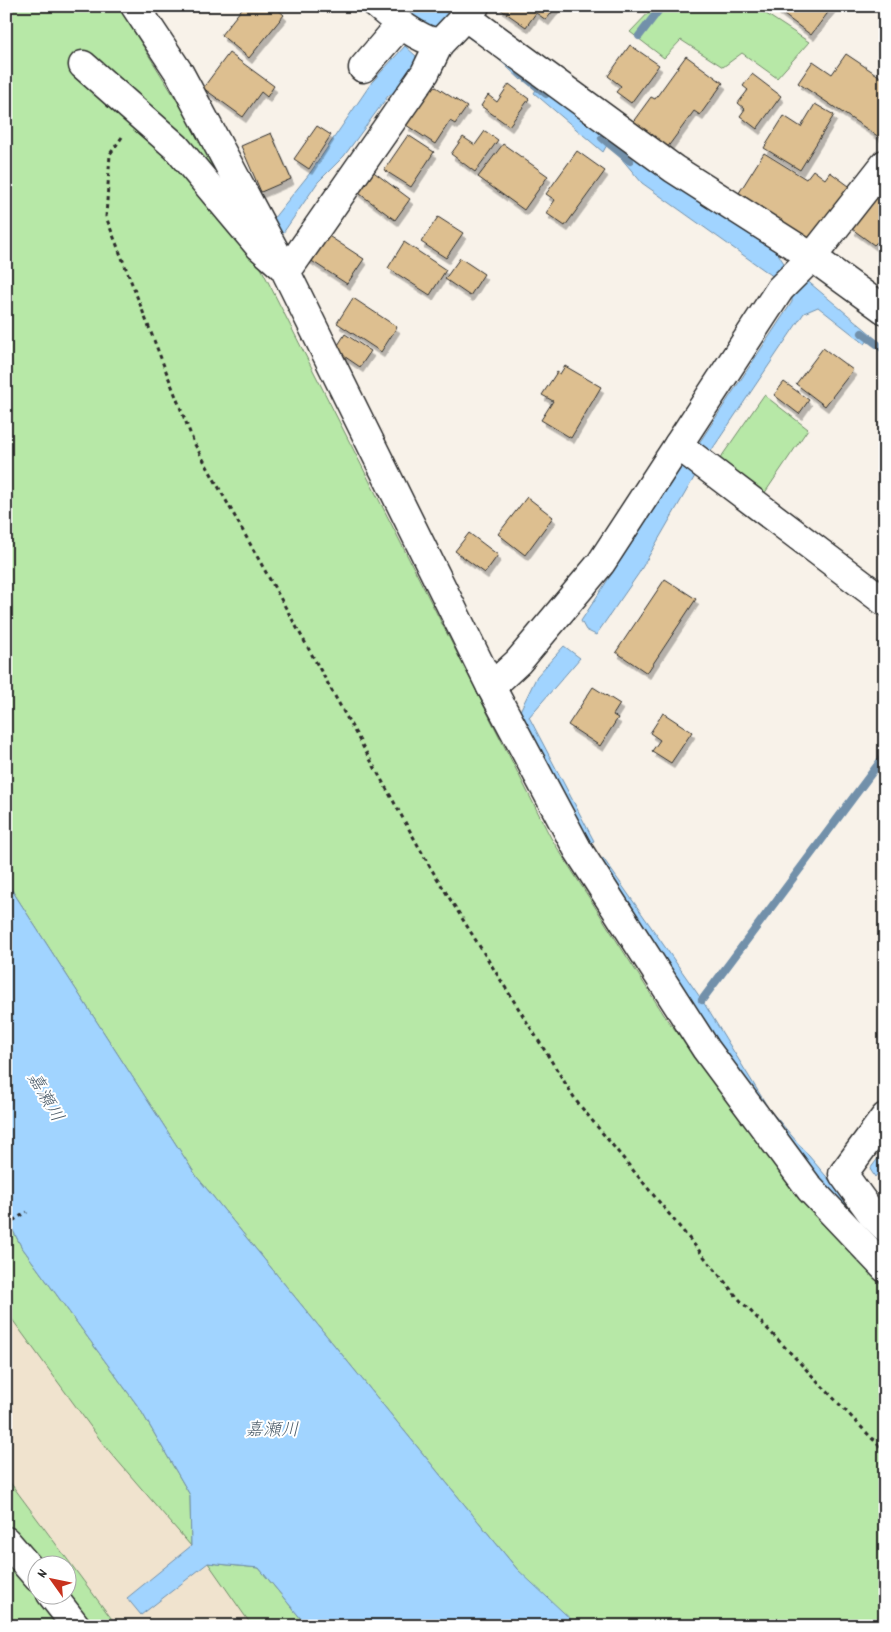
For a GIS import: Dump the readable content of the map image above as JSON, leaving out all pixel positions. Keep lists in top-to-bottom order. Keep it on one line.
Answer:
{"water":["嘉瀬川"],"north":"top left"}
